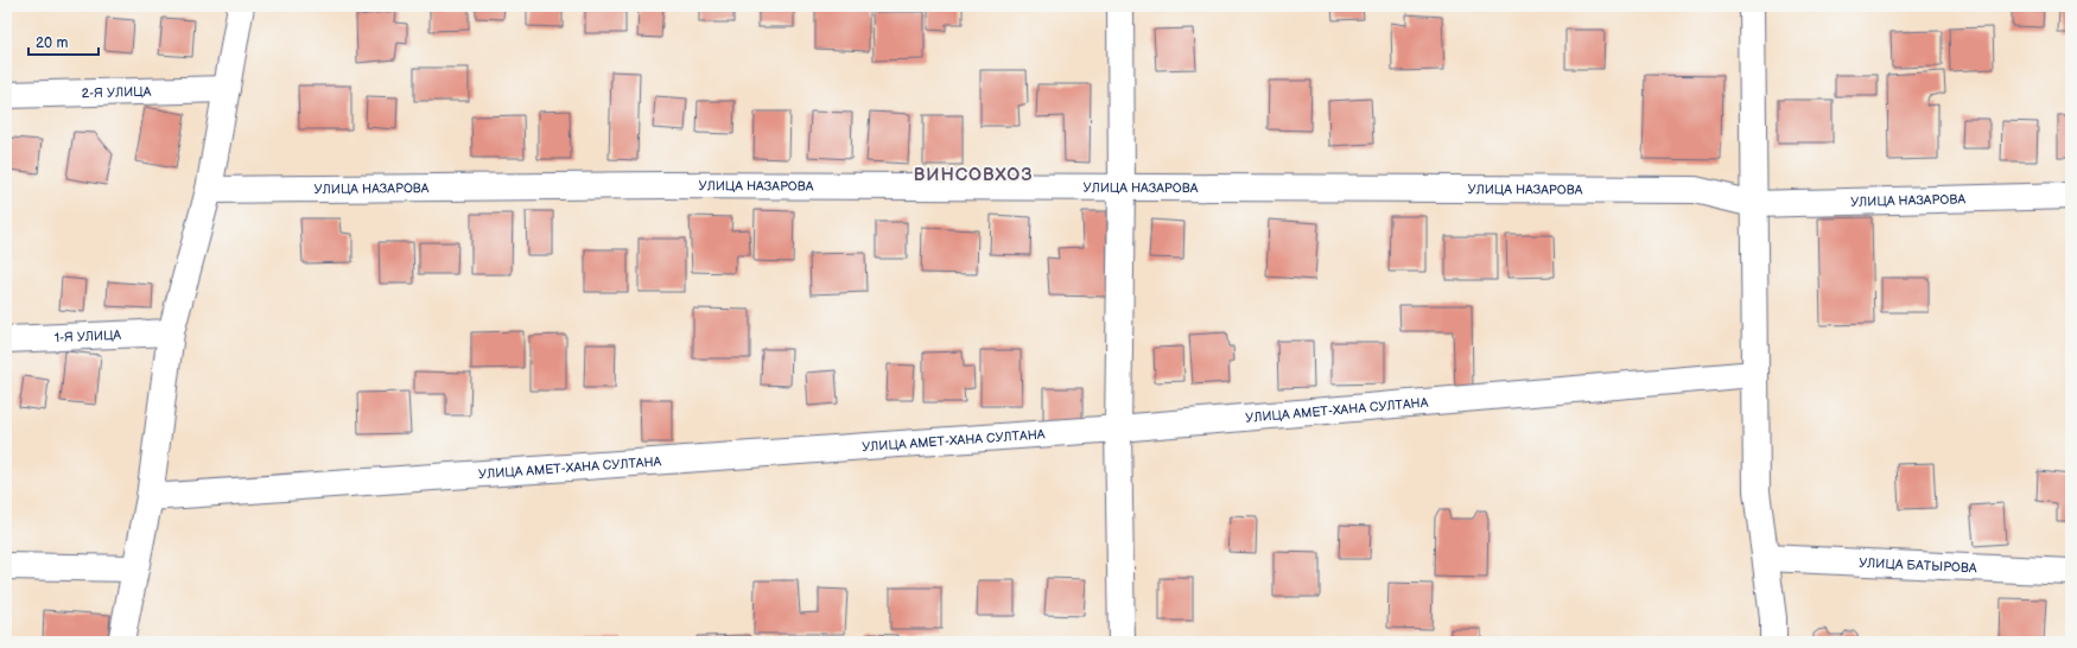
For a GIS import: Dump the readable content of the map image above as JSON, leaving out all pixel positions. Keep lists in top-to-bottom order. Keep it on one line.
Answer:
{"streets":{"street":["2-Я УЛИЦА","УЛИЦА НАЗАРОВА","1-Я УЛИЦА","УЛИЦА АМЕТ-ХАНА СУЛТАНА","УЛИЦА БАТЫРОВА"]},"districts":["ВИНСОВХОЗ"],"scale_bar":"20 m"}
